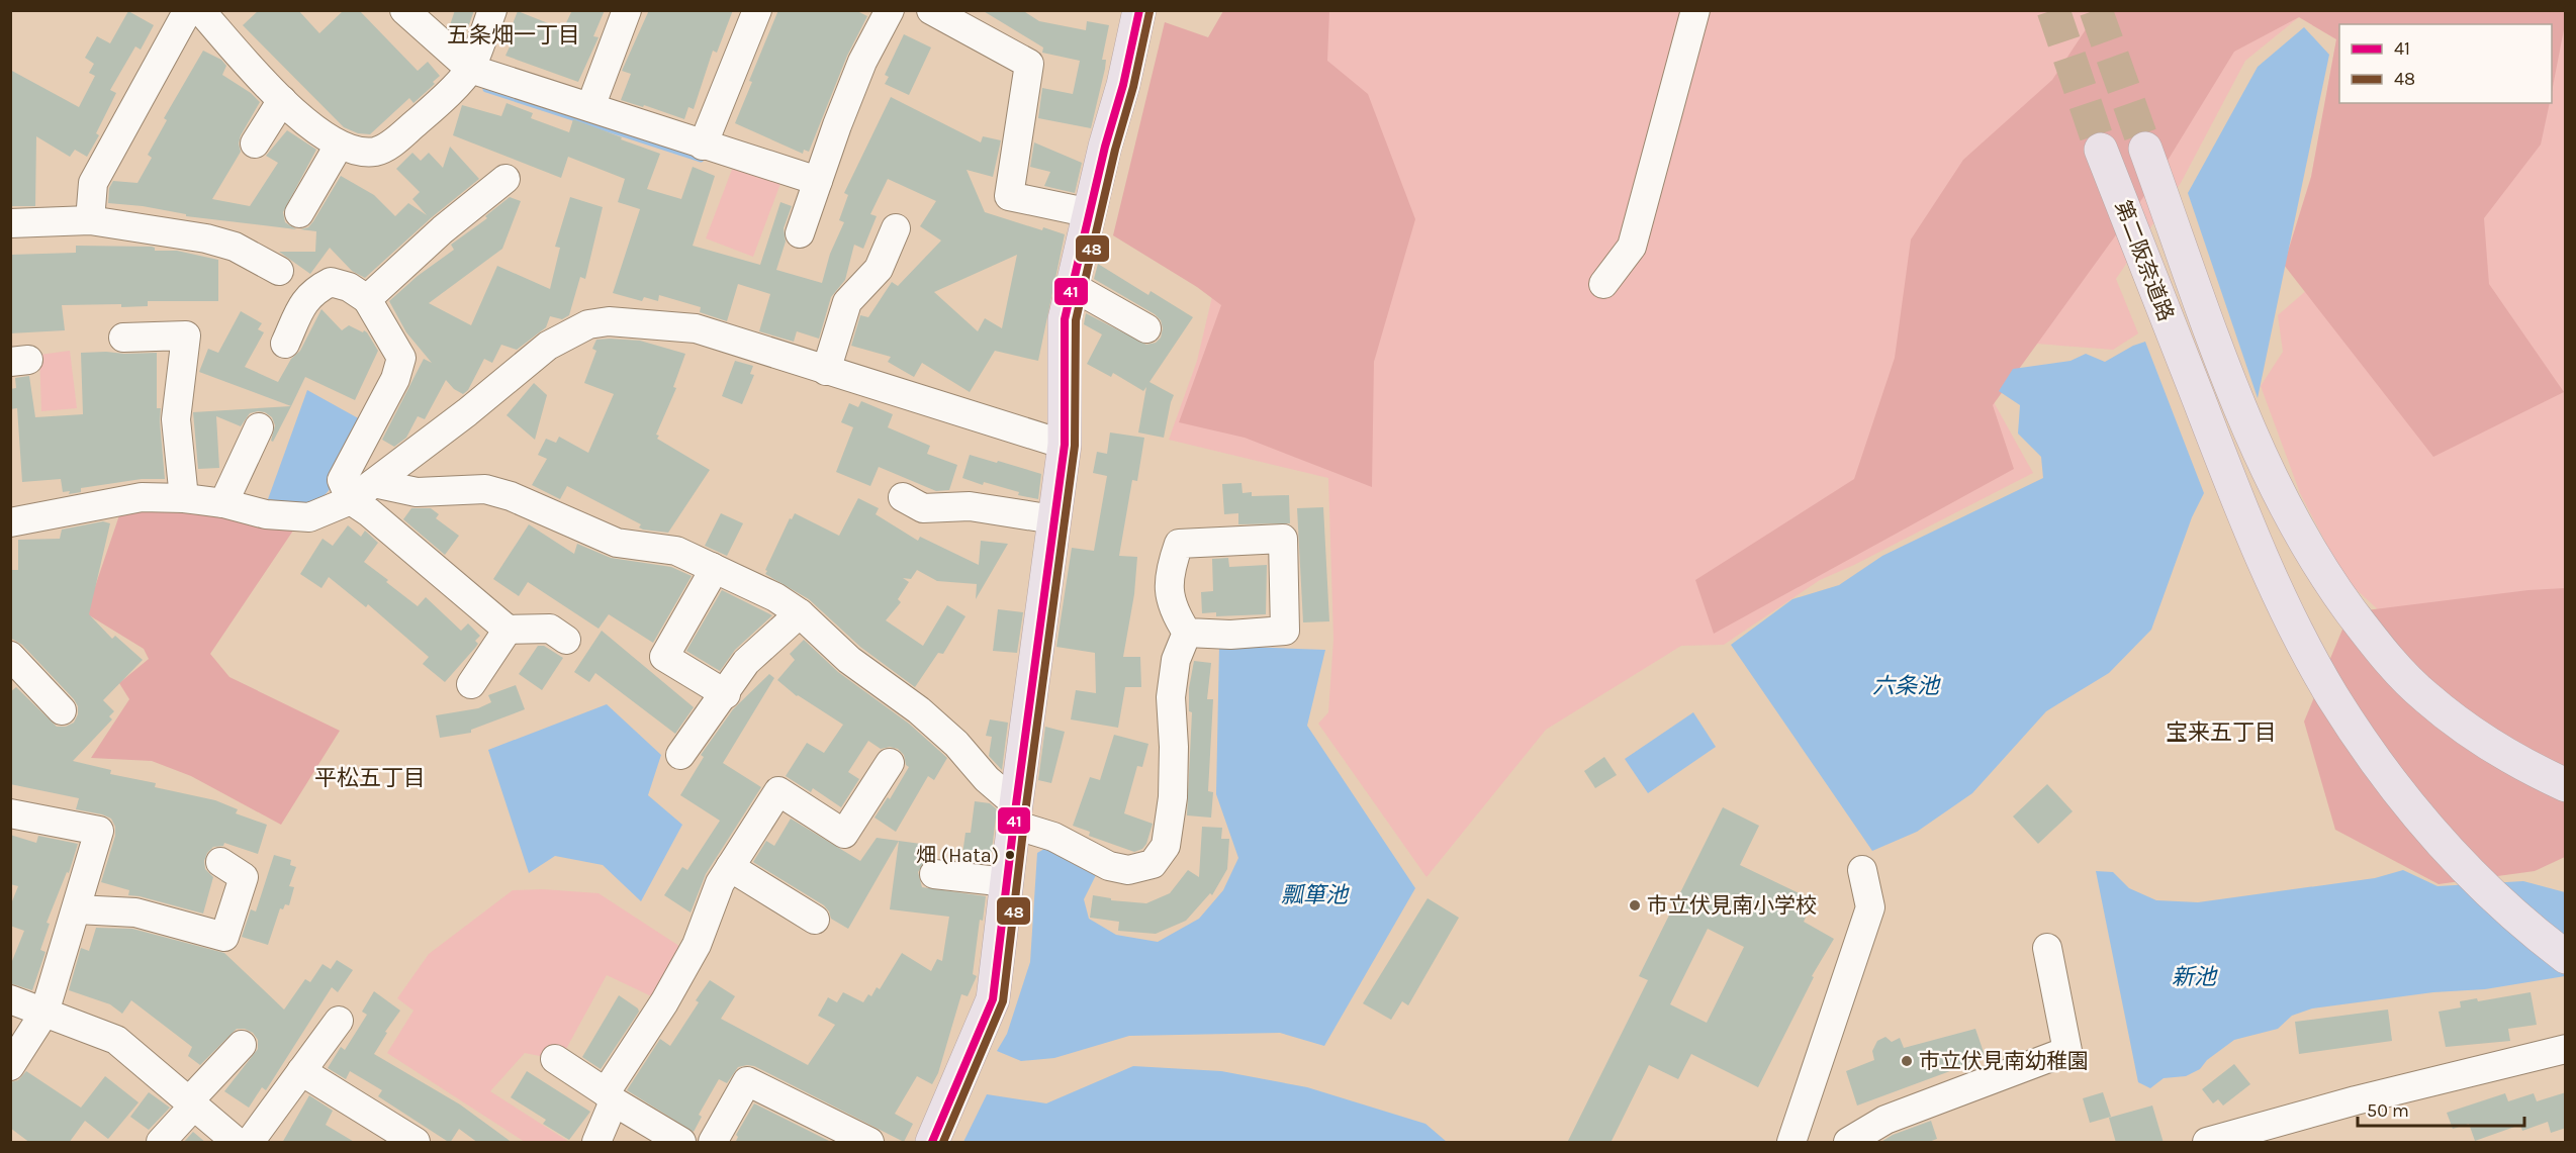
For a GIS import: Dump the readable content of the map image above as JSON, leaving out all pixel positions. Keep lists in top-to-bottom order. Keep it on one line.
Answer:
{"streets":{"highway":["第二阪奈道路"]},"districts":["五条畑一丁目","宝来五丁目","平松五丁目"],"water":["六条池","瓢箪池","新池"],"places":["畑 (Hata)","市立伏見南小学校","市立伏見南幼稚園"],"lines":["transit line 41","transit line 48"],"legend":["41","48"],"scale_bar":"50 m"}
